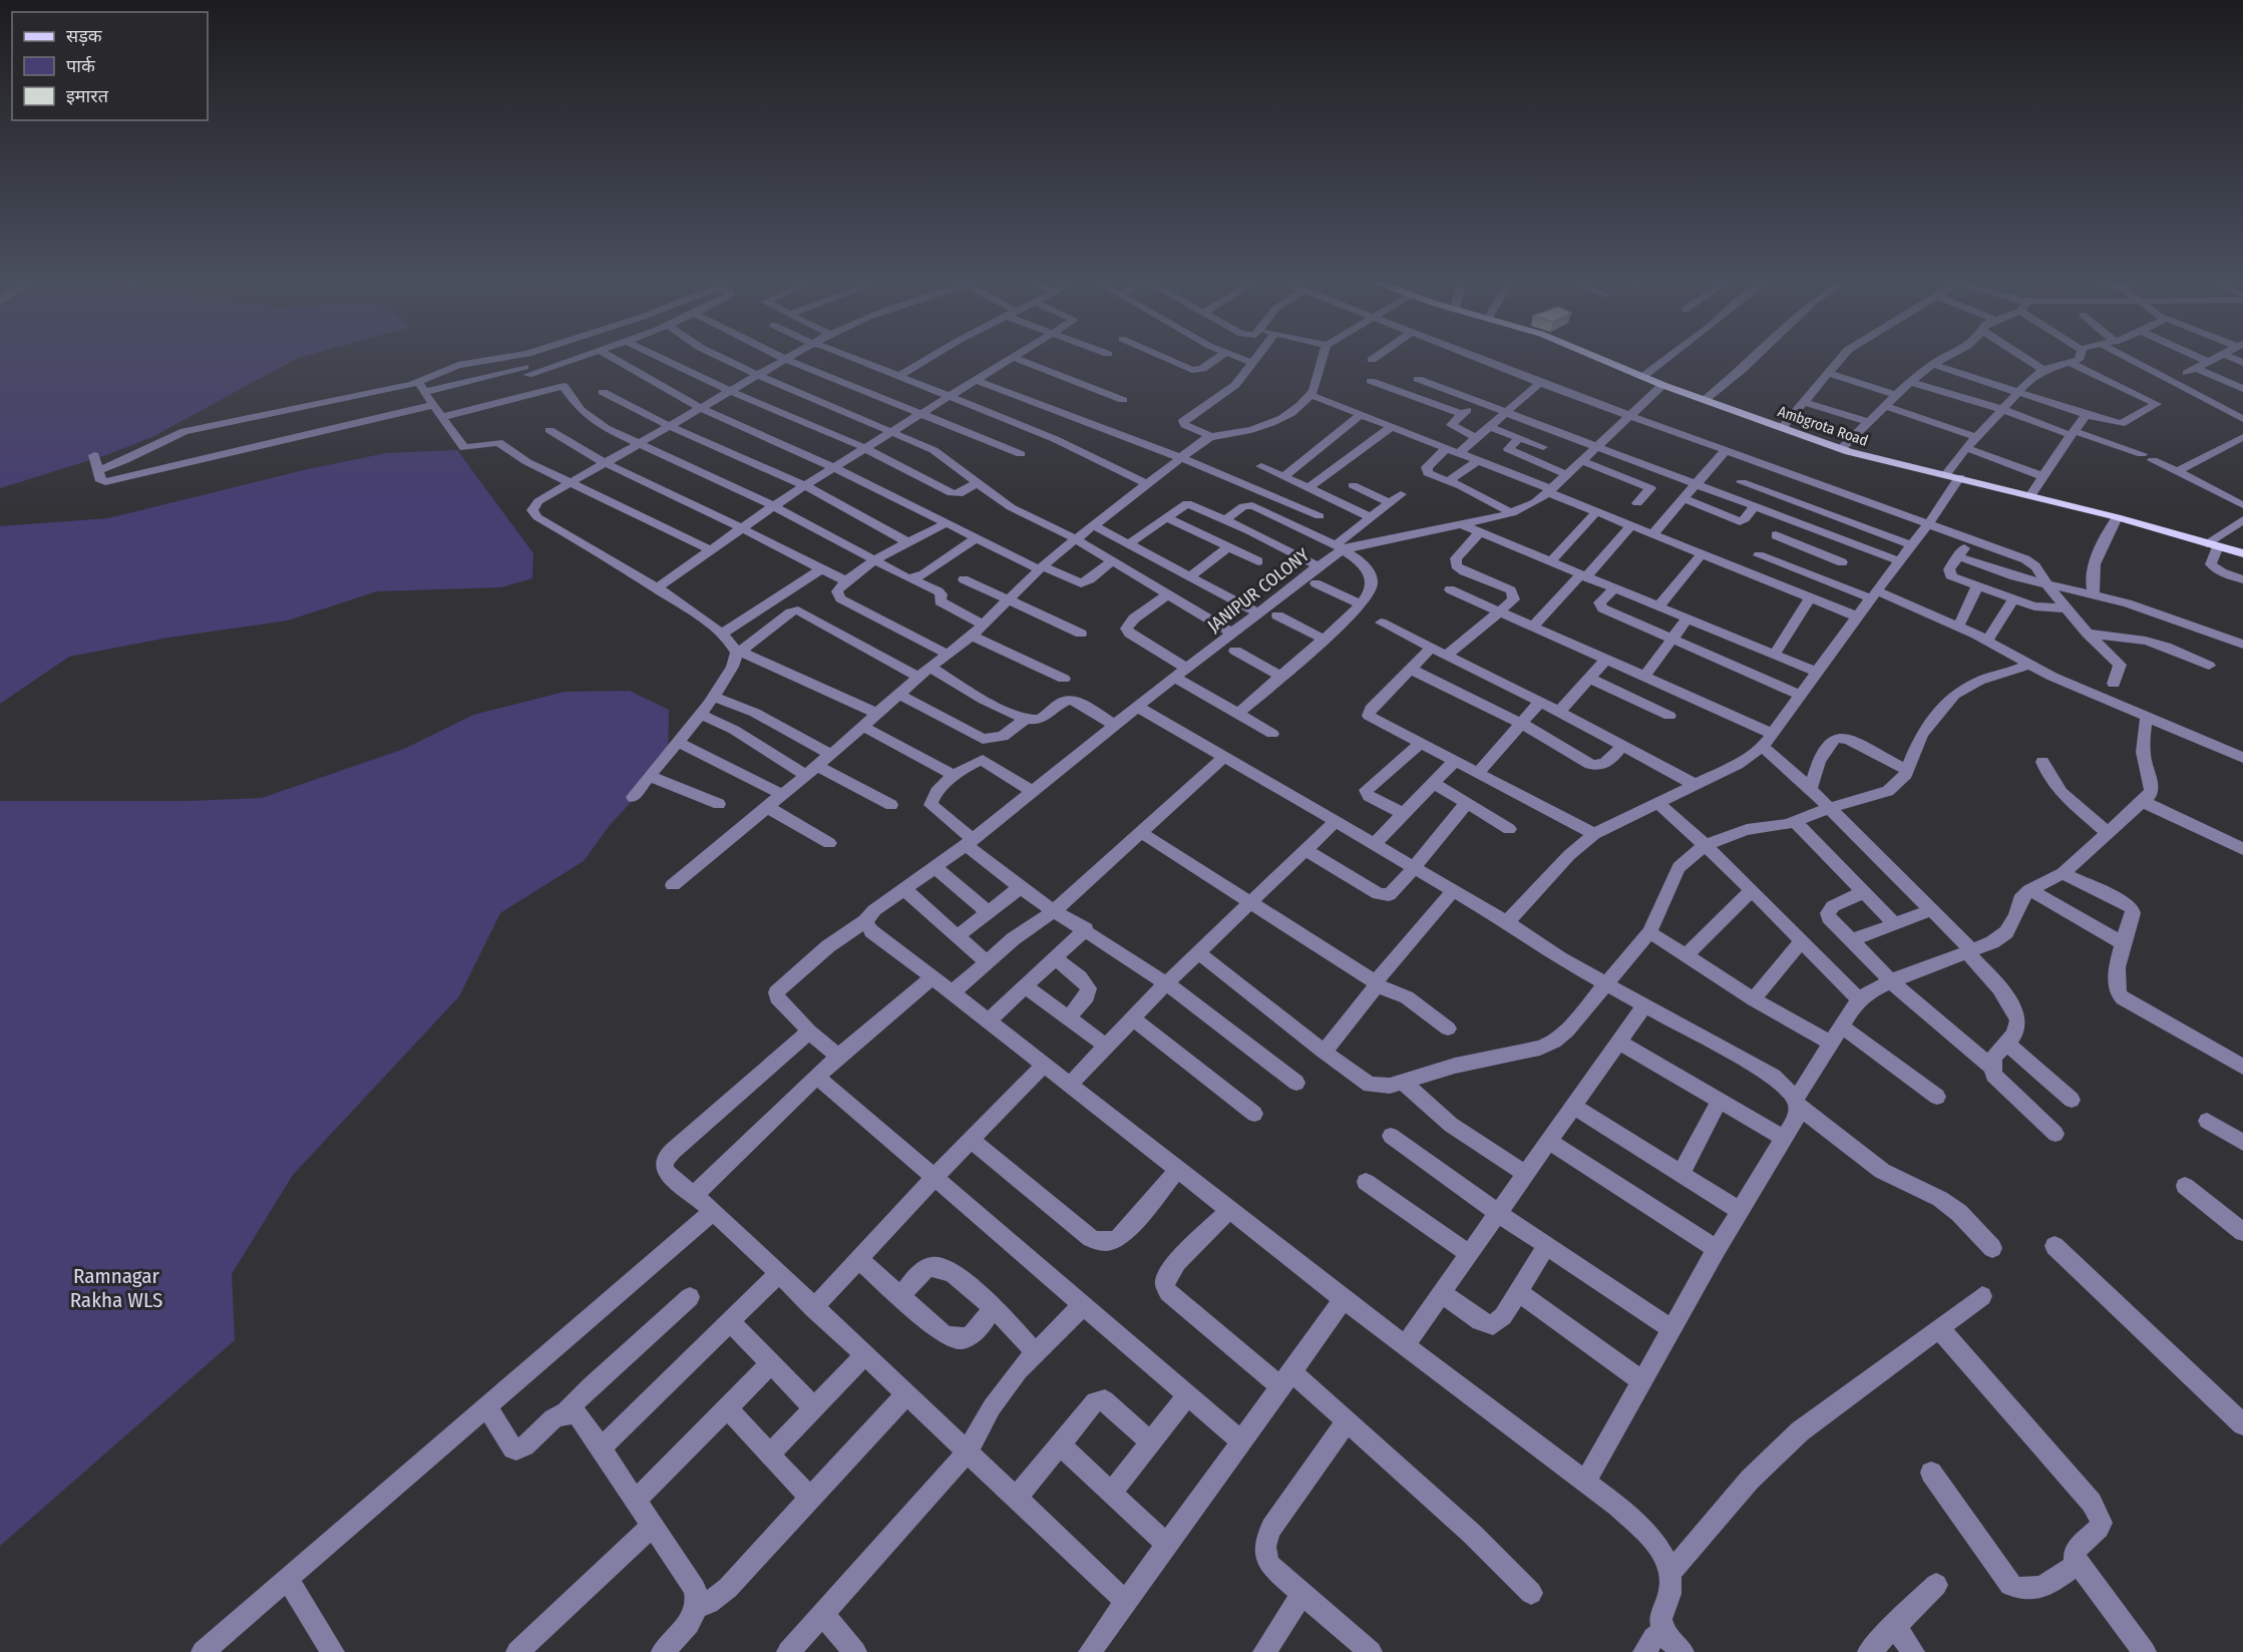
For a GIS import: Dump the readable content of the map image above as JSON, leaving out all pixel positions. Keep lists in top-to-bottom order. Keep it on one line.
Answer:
{"streets":{"main road":["Ambgrota Road"],"street":["JANIPUR COLONY"]},"crossings":[["Ambgrota Road","JANIPUR COLONY"]],"parks":["Ramnagar Rakha WLS"],"legend":["सड़क","पार्क","इमारत"]}
